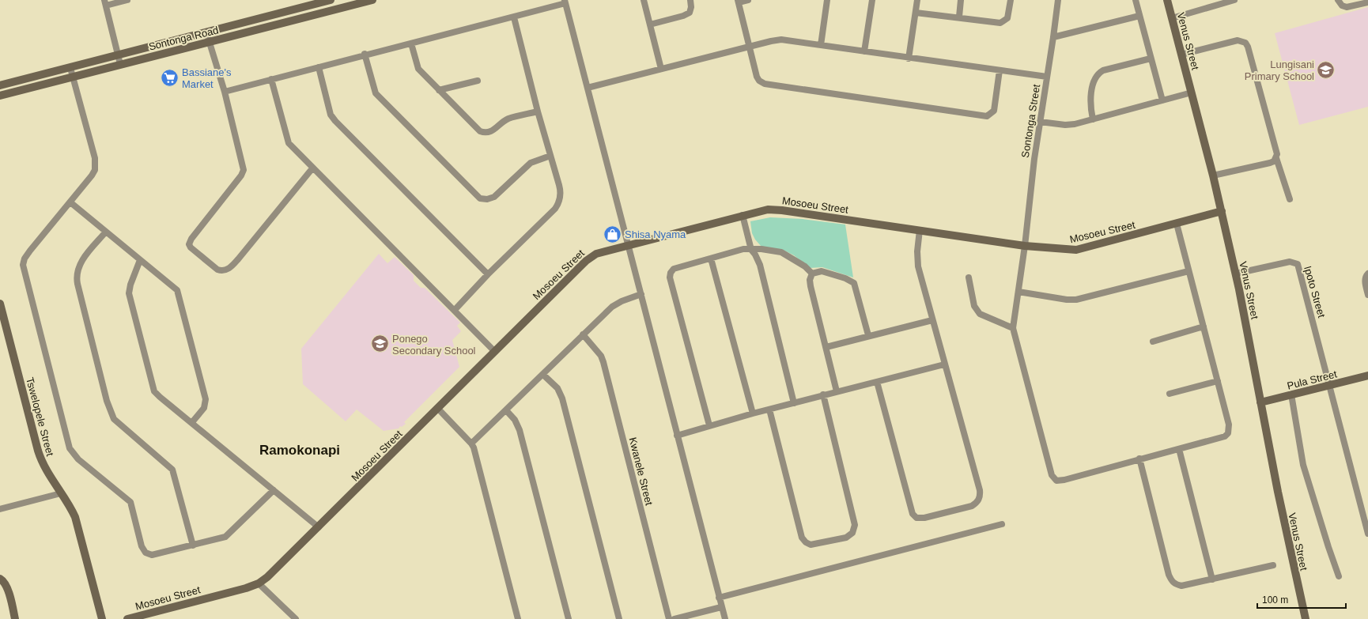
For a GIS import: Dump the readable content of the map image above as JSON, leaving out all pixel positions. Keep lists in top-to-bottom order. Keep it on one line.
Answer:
{"streets":{"street":["Sontonga Road","Venus Street","Sontonga Street","Mosoeu Street","Ipoto Street","Pula Street","Tswelopele Street","Kwanele Street"]},"crossings":[["Venus Street","Mosoeu Street"],["Venus Street","Ipoto Street"],["Venus Street","Pula Street"],["Sontonga Street","Mosoeu Street"],["Ipoto Street","Pula Street"]],"districts":["Ramokonapi"],"places":{"school or university":["Lungisani Primary School","Ponego Secondary School"],"supermarket":["Bassiane's Market"],"shop":["Shisa Nyama"]},"scale_bar":"100 m"}
